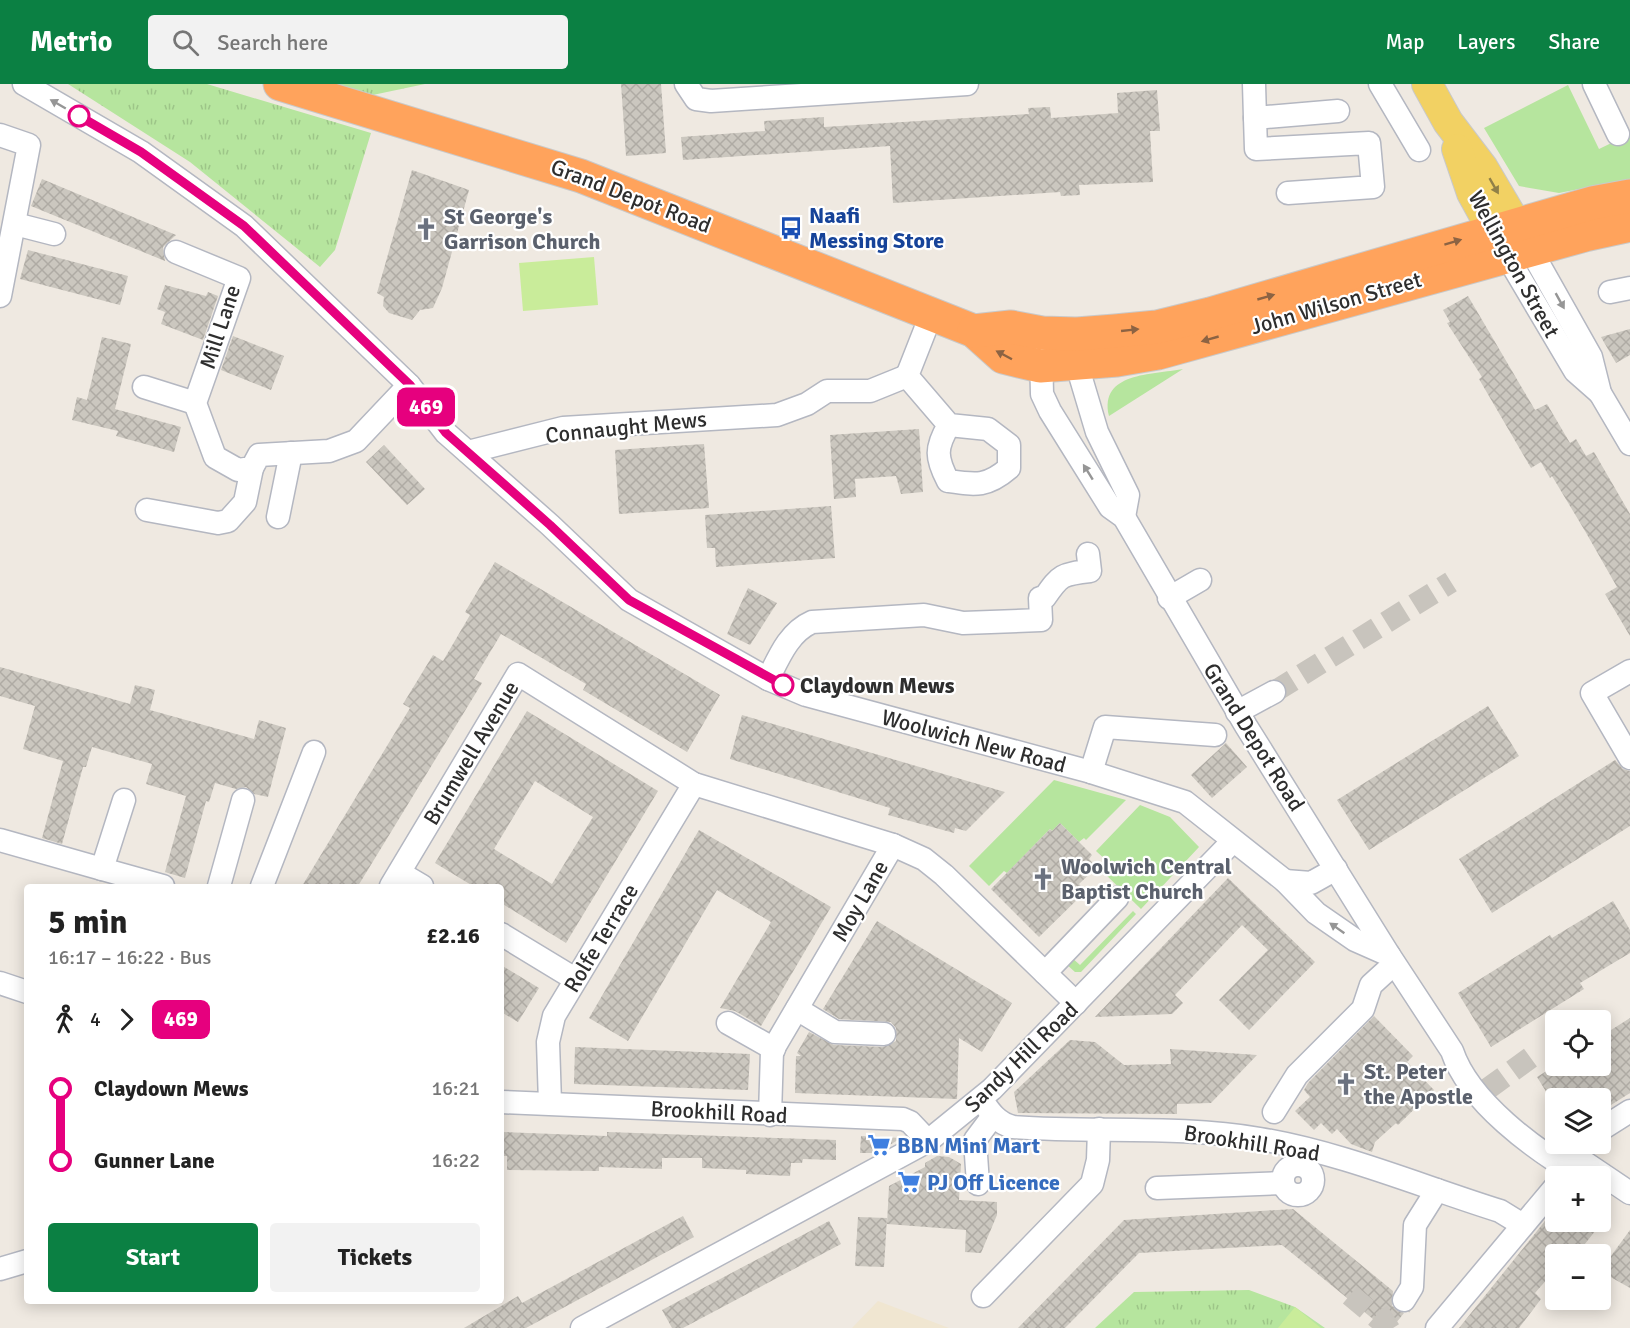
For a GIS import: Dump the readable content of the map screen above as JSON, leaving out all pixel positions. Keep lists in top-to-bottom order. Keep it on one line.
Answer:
{"streets":{"highway":["Grand Depot Road","John Wilson Street"],"main road":["Wellington Street"],"street":["Mill Lane","Connaught Mews","Woolwich New Road","Brumwell Avenue","Moy Lane","Rolfe Terrace","Sandy Hill Road","Brookhill Road"]},"crossings":[["Grand Depot Road","John Wilson Street"],["Grand Depot Road","Woolwich New Road"],["Wellington Street","John Wilson Street"],["Connaught Mews","Woolwich New Road"],["Woolwich New Road","Sandy Hill Road"],["Brumwell Avenue","Rolfe Terrace"],["Moy Lane","Sandy Hill Road"],["Moy Lane","Brookhill Road"],["Rolfe Terrace","Brookhill Road"],["Sandy Hill Road","Brookhill Road"]],"one_way":["Woolwich New Road"],"places":{"bus stop":["Naafi Messing Store"],"church":["St George's Garrison Church","Woolwich Central Baptist Church","St. Peter the Apostle"],"other":["Claydown Mews"],"supermarket":["BBN Mini Mart","PJ Off Licence"]},"lines":["bus line 469"],"page":{"header":"Metrio","search":"Search here","nav":["Map","Layers","Share"],"on_map":"469","heading":["5 min","16:17 – 16:22 · Bus","£2.16"],"legs":["4","469"],"map_buttons":["+","−"],"list":[{"name":"Claydown Mews","value":"16:21"},{"name":"Gunner Lane","value":"16:22"}],"buttons":["Start","Tickets"]}}
